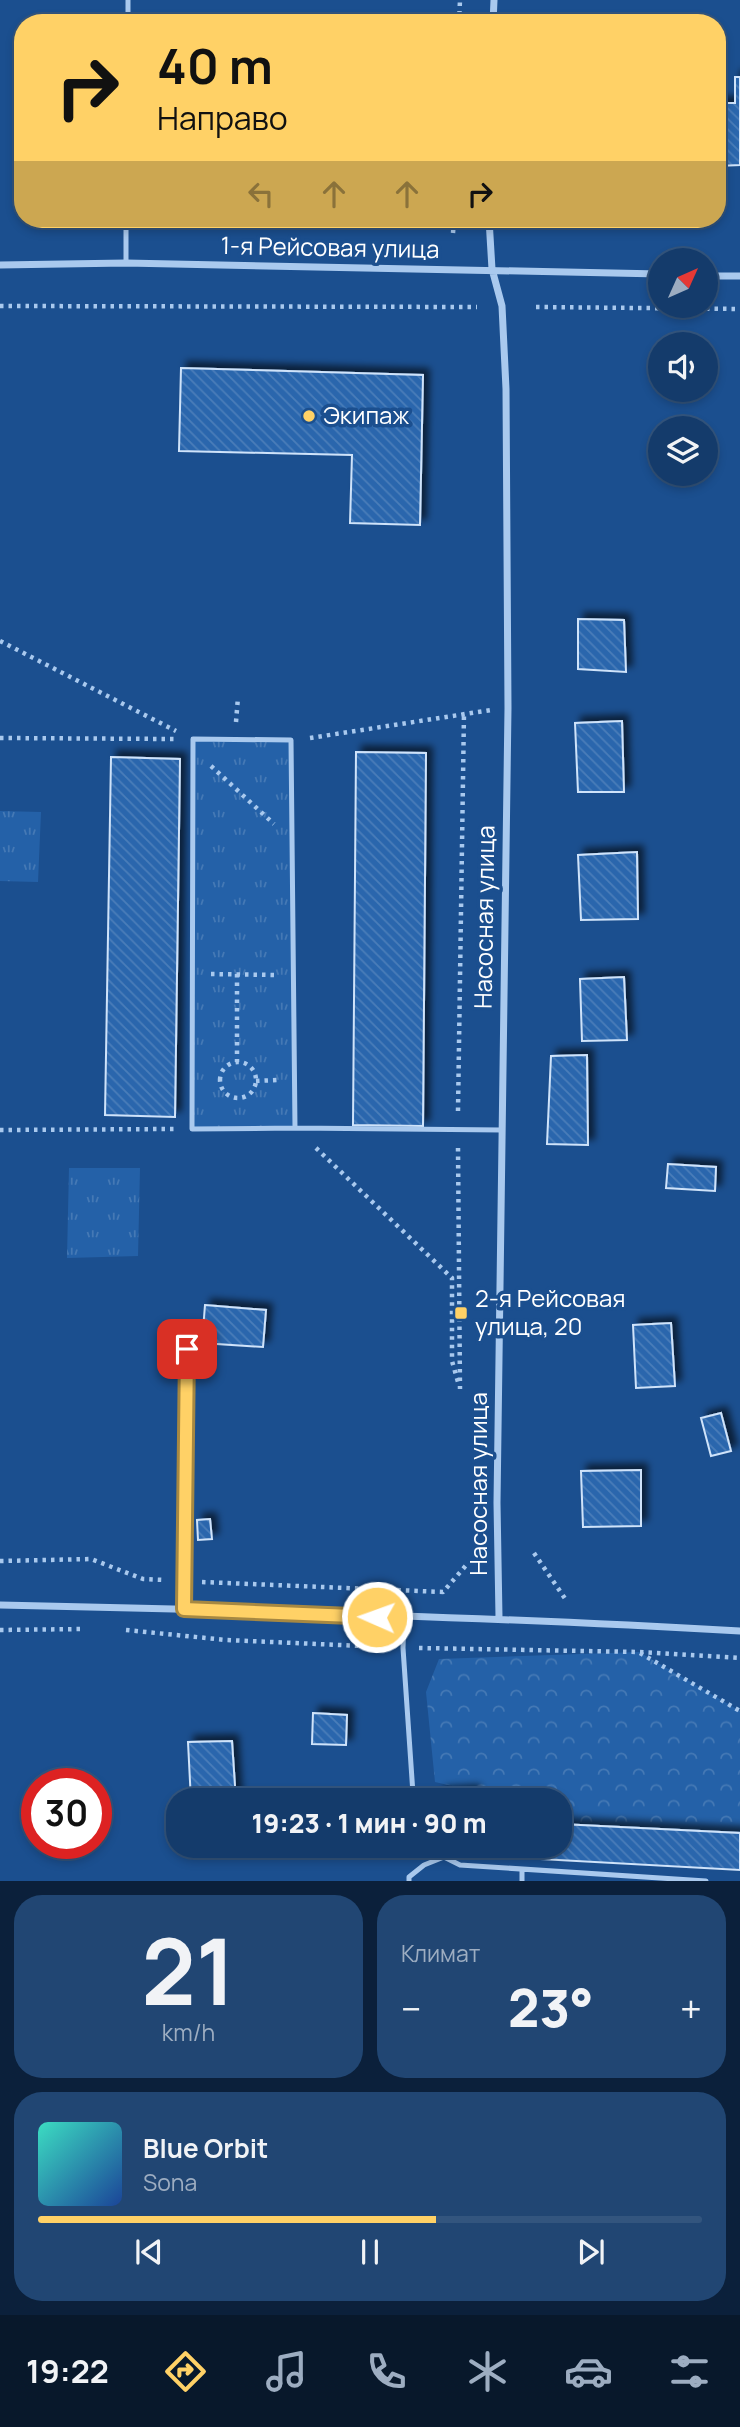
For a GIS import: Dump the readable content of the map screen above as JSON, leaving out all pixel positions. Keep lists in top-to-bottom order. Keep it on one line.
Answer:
{"streets":{"street":["1-я Рейсовая улица","Насосная улица"]},"crossings":[["1-я Рейсовая улица","Насосная улица"]],"places":{"other":["Экипаж"],"transit":["2-я Рейсовая улица, 20"]},"north":"top right","page":{"turn":["40 m","Направо"],"limit":"30","trip":"19:23 · 1 мин · 90 m","tile":[["21","km/h"],"Климат"],"heat":["−","23°","+"],"song":["Blue Orbit","Sona"],"tabs":"19:22"}}
